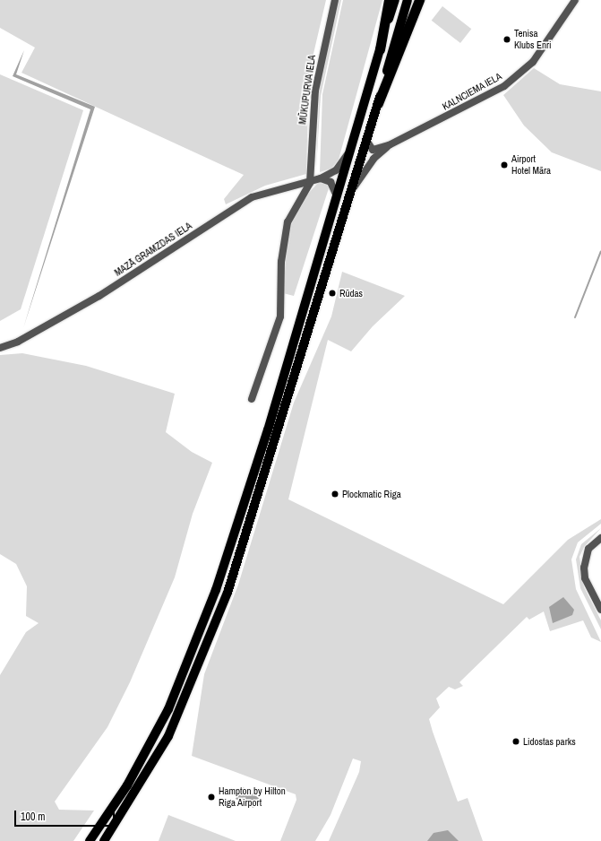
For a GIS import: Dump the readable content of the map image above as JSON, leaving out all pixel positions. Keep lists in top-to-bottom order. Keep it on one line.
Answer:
{"streets":{"street":["MŪKUPURVA IELA","KALNCIEMA IELA","MAZĀ GRAMZDAS IELA"]},"crossings":[["MŪKUPURVA IELA","MAZĀ GRAMZDAS IELA"]],"places":["Tenisa Klubs Enri","Airport Hotel Māra","Rūdas","Plockmatic Riga","Lidostas parks","Hampton by Hilton Riga Airport"],"scale_bar":"100 m"}
